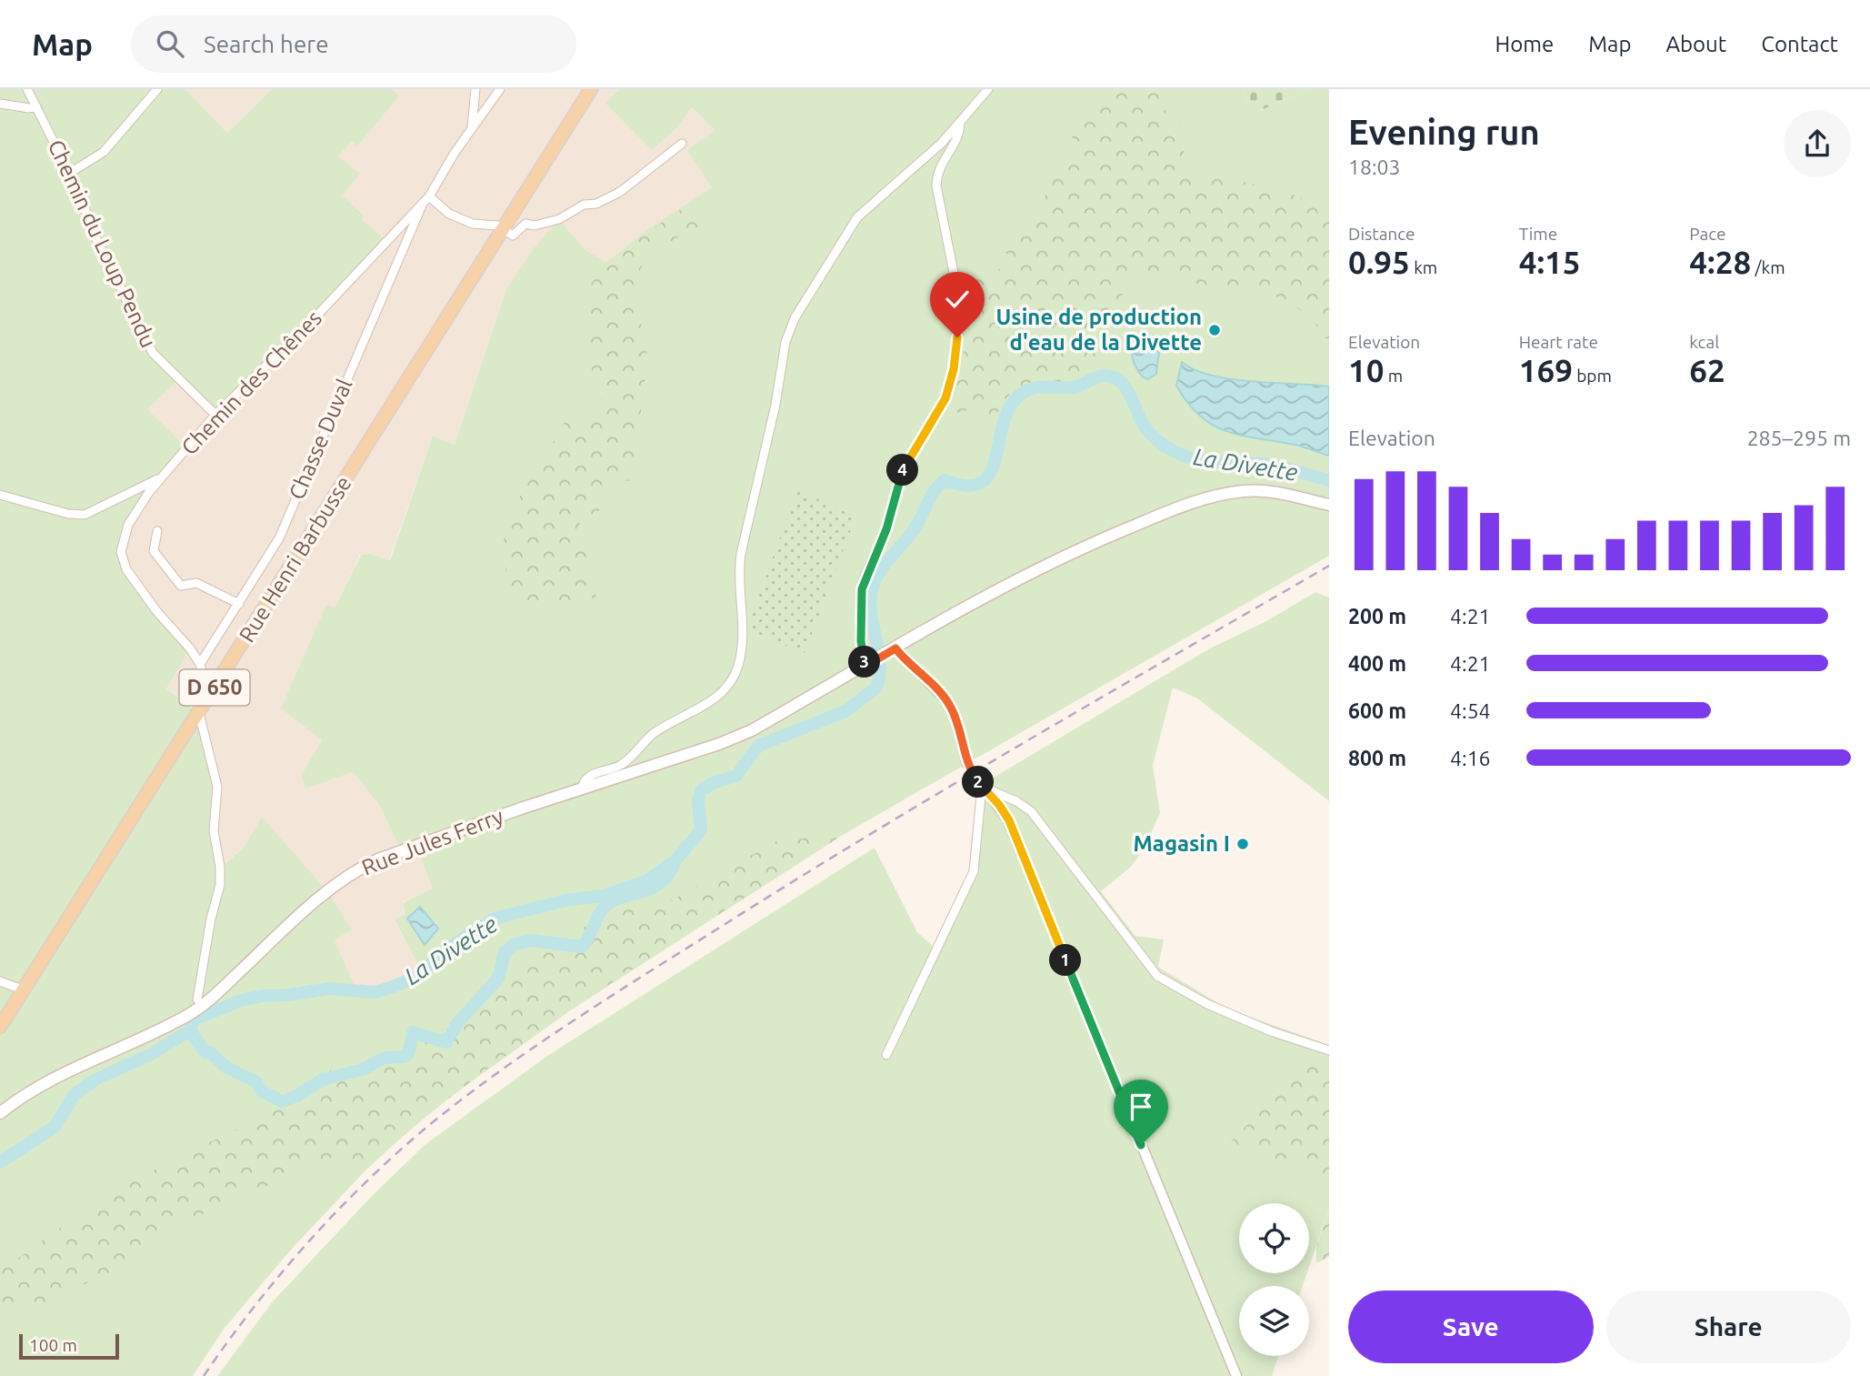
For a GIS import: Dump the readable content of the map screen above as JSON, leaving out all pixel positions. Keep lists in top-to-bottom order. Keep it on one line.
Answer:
{"streets":{"main road":["Rue Henri Barbusse","D 650","Rue Jules Ferry"],"street":["Chemin du Loup Pendu","Chemin des Chênes","Chasse Duval"]},"crossings":[["Chemin du Loup Pendu","Chemin des Chênes"],["Chemin des Chênes","Chasse Duval"],["Chemin des Chênes","Rue Henri Barbusse"],["Rue Henri Barbusse","D 650"]],"water":["La Divette"],"places":["Usine de production d'eau de la Divette","Magasin I"],"scale_bar":"100 m","page":{"header":"Map","search":"Search here","nav":["Home","Map","About","Contact"],"heading":["Evening run","18:03"],"stats":[["Distance","0.95 km"],["Time","4:15"],["Pace","4:28 /km"],["Elevation","10 m"],["Heart rate","169 bpm"],["kcal","62"]],"chart":["Elevation","285–295 m"],"pins":["4","3","2","1"],"list":[{"name":"200 m","note":"4:21"},{"name":"400 m","note":"4:21"},{"name":"600 m","note":"4:54"},{"name":"800 m","note":"4:16"}],"buttons":["Save","Share"],"scale":"100 m"}}
